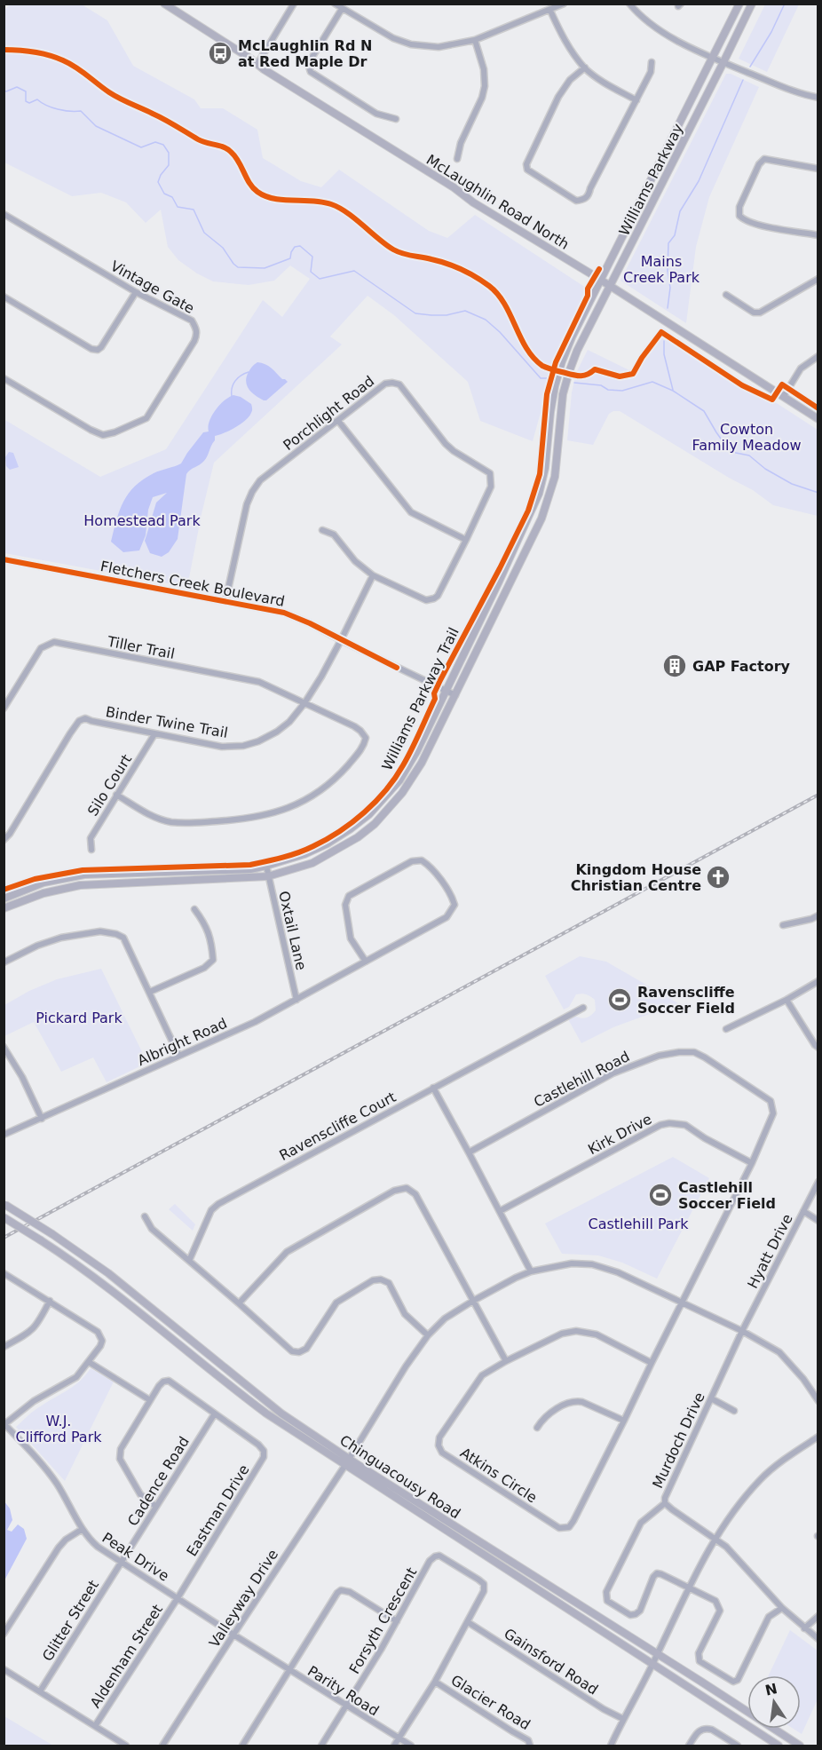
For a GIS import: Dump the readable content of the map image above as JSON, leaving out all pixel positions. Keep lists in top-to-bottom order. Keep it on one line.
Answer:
{"streets":{"main road":["Williams Parkway","McLaughlin Road North","Chinguacousy Road"],"street":["Vintage Gate","Porchlight Road","Fletchers Creek Boulevard","Tiller Trail","Binder Twine Trail","Silo Court","Oxtail Lane","Albright Road","Castlehill Road","Ravenscliffe Court","Kirk Drive","Hyatt Drive","Murdoch Drive","Atkins Circle","Cadence Road","Eastman Drive","Peak Drive","Valleyway Drive","Glitter Street","Forsyth Crescent","Aldenham Street","Gainsford Road","Parity Road","Glacier Road"],"cycle path":["Williams Parkway Trail"]},"crossings":[["Williams Parkway","McLaughlin Road North"],["Williams Parkway","Fletchers Creek Boulevard"],["Williams Parkway","Oxtail Lane"],["Porchlight Road","Fletchers Creek Boulevard"],["Porchlight Road","Binder Twine Trail"],["Fletchers Creek Boulevard","Binder Twine Trail"],["Tiller Trail","Binder Twine Trail"],["Tiller Trail","Silo Court"],["Binder Twine Trail","Silo Court"],["Oxtail Lane","Albright Road"],["Castlehill Road","Kirk Drive"],["Castlehill Road","Atkins Circle"],["Castlehill Road","Valleyway Drive"],["Hyatt Drive","Murdoch Drive"],["Hyatt Drive","Valleyway Drive"],["Murdoch Drive","Valleyway Drive"],["Atkins Circle","Valleyway Drive"],["Chinguacousy Road","Valleyway Drive"],["Cadence Road","Eastman Drive"],["Cadence Road","Peak Drive"],["Cadence Road","Glitter Street"],["Eastman Drive","Peak Drive"],["Eastman Drive","Aldenham Street"],["Peak Drive","Valleyway Drive"],["Peak Drive","Glitter Street"],["Peak Drive","Aldenham Street"],["Peak Drive","Parity Road"],["Forsyth Crescent","Gainsford Road"],["Forsyth Crescent","Parity Road"],["Forsyth Crescent","Glacier Road"]],"parks":["Mains Creek Park","Cowton Family Meadow","Homestead Park","Pickard Park","Castlehill Park","W.J. Clifford Park"],"places":{"bus stop":["McLaughlin Rd N at Red Maple Dr"],"building":["GAP Factory"],"church":["Kingdom House Christian Centre"],"sports":["Ravenscliffe Soccer Field","Castlehill Soccer Field"]},"north":"top"}
